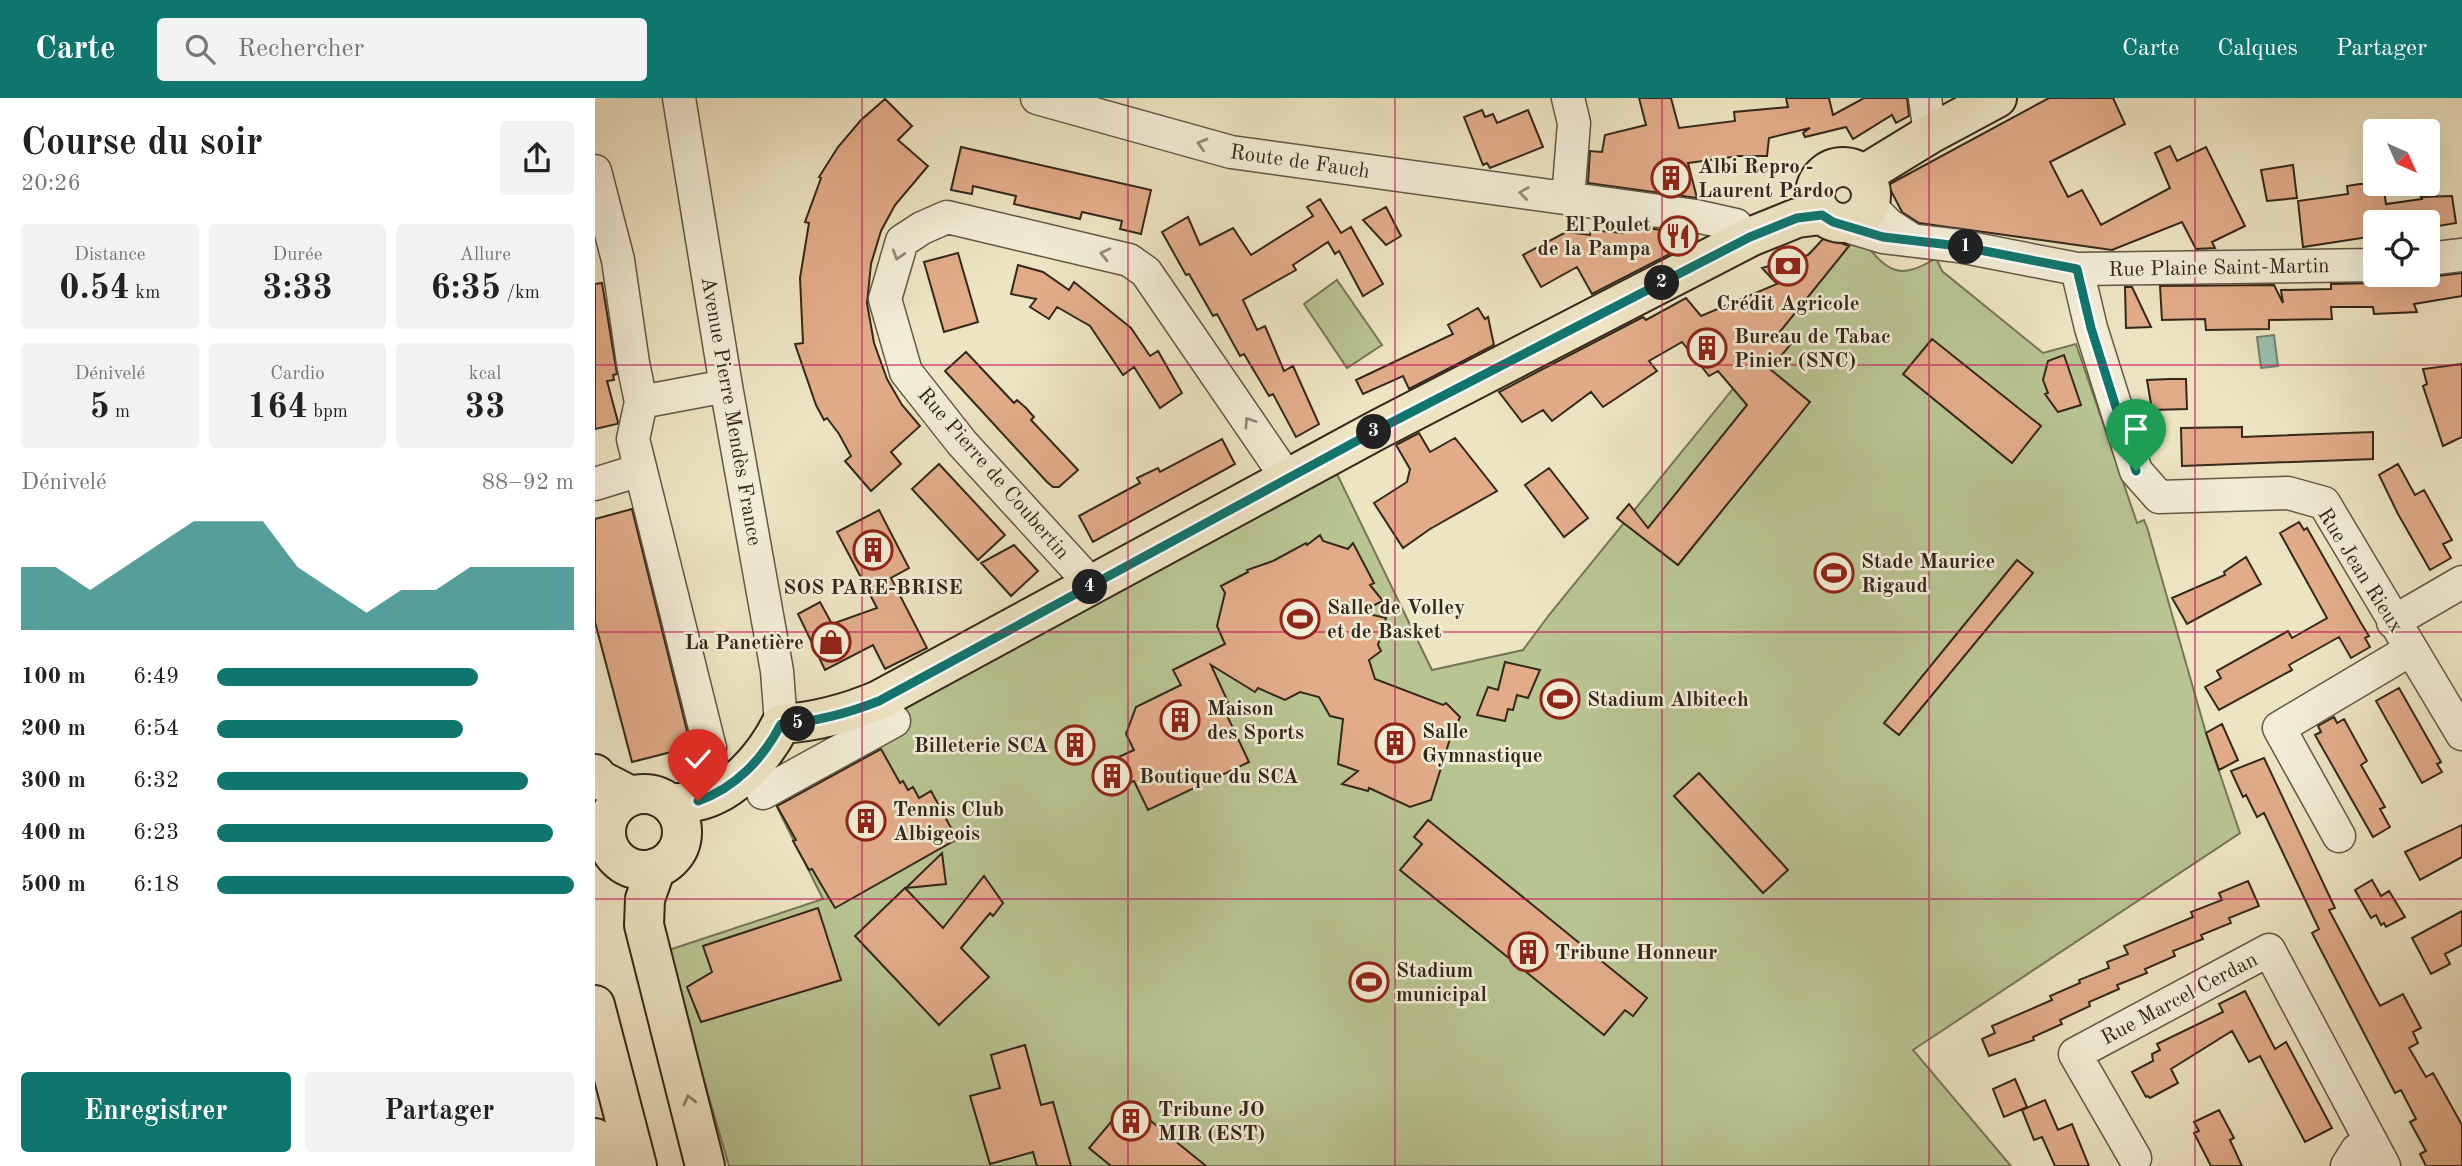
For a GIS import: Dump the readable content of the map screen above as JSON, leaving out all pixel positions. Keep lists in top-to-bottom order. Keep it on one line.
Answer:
{"streets":{"street":["Route de Fauch","Rue Plaine Saint-Martin","Avenue Pierre Mendès France","Rue Pierre de Coubertin","Rue Jean Rieux","Rue Marcel Cerdan"]},"crossings":[["Rue Plaine Saint-Martin","Rue Jean Rieux"]],"one_way":["Route de Fauch"],"places":{"building":["Albi Repro - Laurent Pardo","Bureau de Tabac Pinier (SNC)","SOS PARE-BRISE","Maison des Sports","Salle Gymnastique","Billeterie SCA","Boutique du SCA","Tennis Club Albigeois","Tribune Honneur","Tribune JO MIR (EST)"],"restaurant":["El Poulet de la Pampa"],"bank":["Crédit Agricole"],"sports":["Stade Maurice Rigaud","Salle de Volley et de Basket","Stadium Albitech","Stadium municipal"],"shop":["La Panetière"]},"north":"bottom right","page":{"header":"Carte","search":"Rechercher","nav":["Carte","Calques","Partager"],"heading":["Course du soir","20:26"],"stats":[["Distance","0.54 km"],["Durée","3:33"],["Allure","6:35 /km"],["Dénivelé","5 m"],["Cardio","164 bpm"],["kcal","33"]],"pins":["1","2","3","4","5"],"chart":["Dénivelé","88–92 m"],"list":[{"name":"100 m","note":"6:49"},{"name":"200 m","note":"6:54"},{"name":"300 m","note":"6:32"},{"name":"400 m","note":"6:23"},{"name":"500 m","note":"6:18"}],"buttons":["Enregistrer","Partager"]}}
